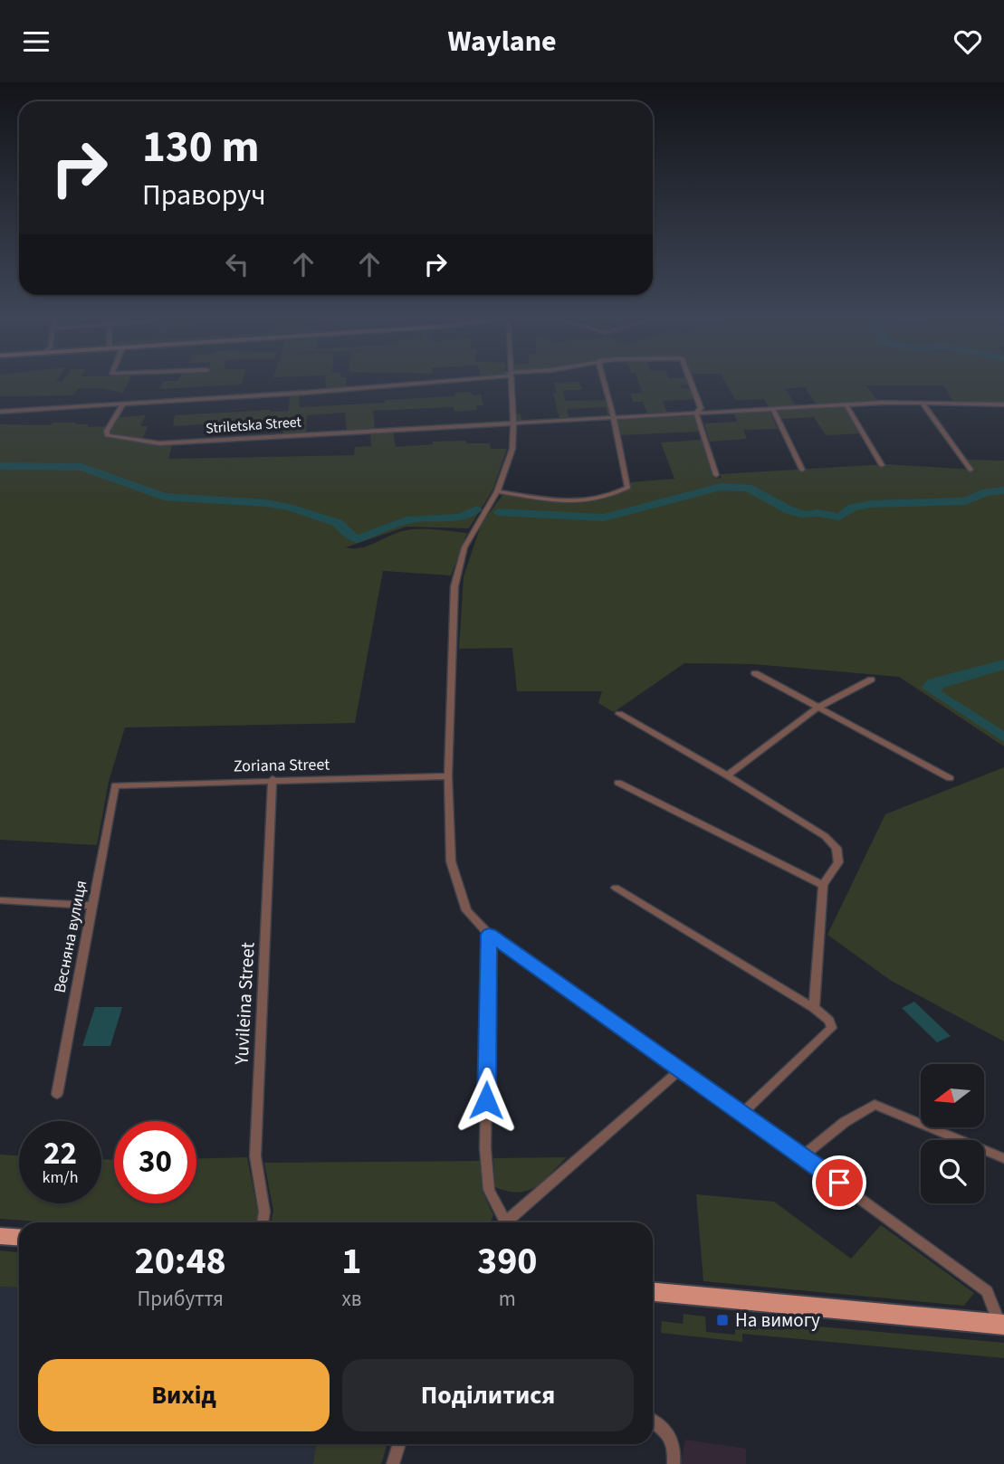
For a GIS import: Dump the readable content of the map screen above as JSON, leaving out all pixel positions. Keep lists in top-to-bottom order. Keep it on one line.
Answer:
{"streets":{"street":["Striletska Street","Zoriana Street","Весняна вулиця","Yuvileina Street"]},"crossings":[["Zoriana Street","Весняна вулиця"],["Zoriana Street","Yuvileina Street"]],"places":{"transit":["На вимогу"]},"north":"left","page":{"header":"Waylane","turn":["130 m","Праворуч"],"speed":"22 km/h","limit":"30","eta":["20:48","Прибуття","1","хв","390","m"],"buttons":["Вихід","Поділитися"]}}
